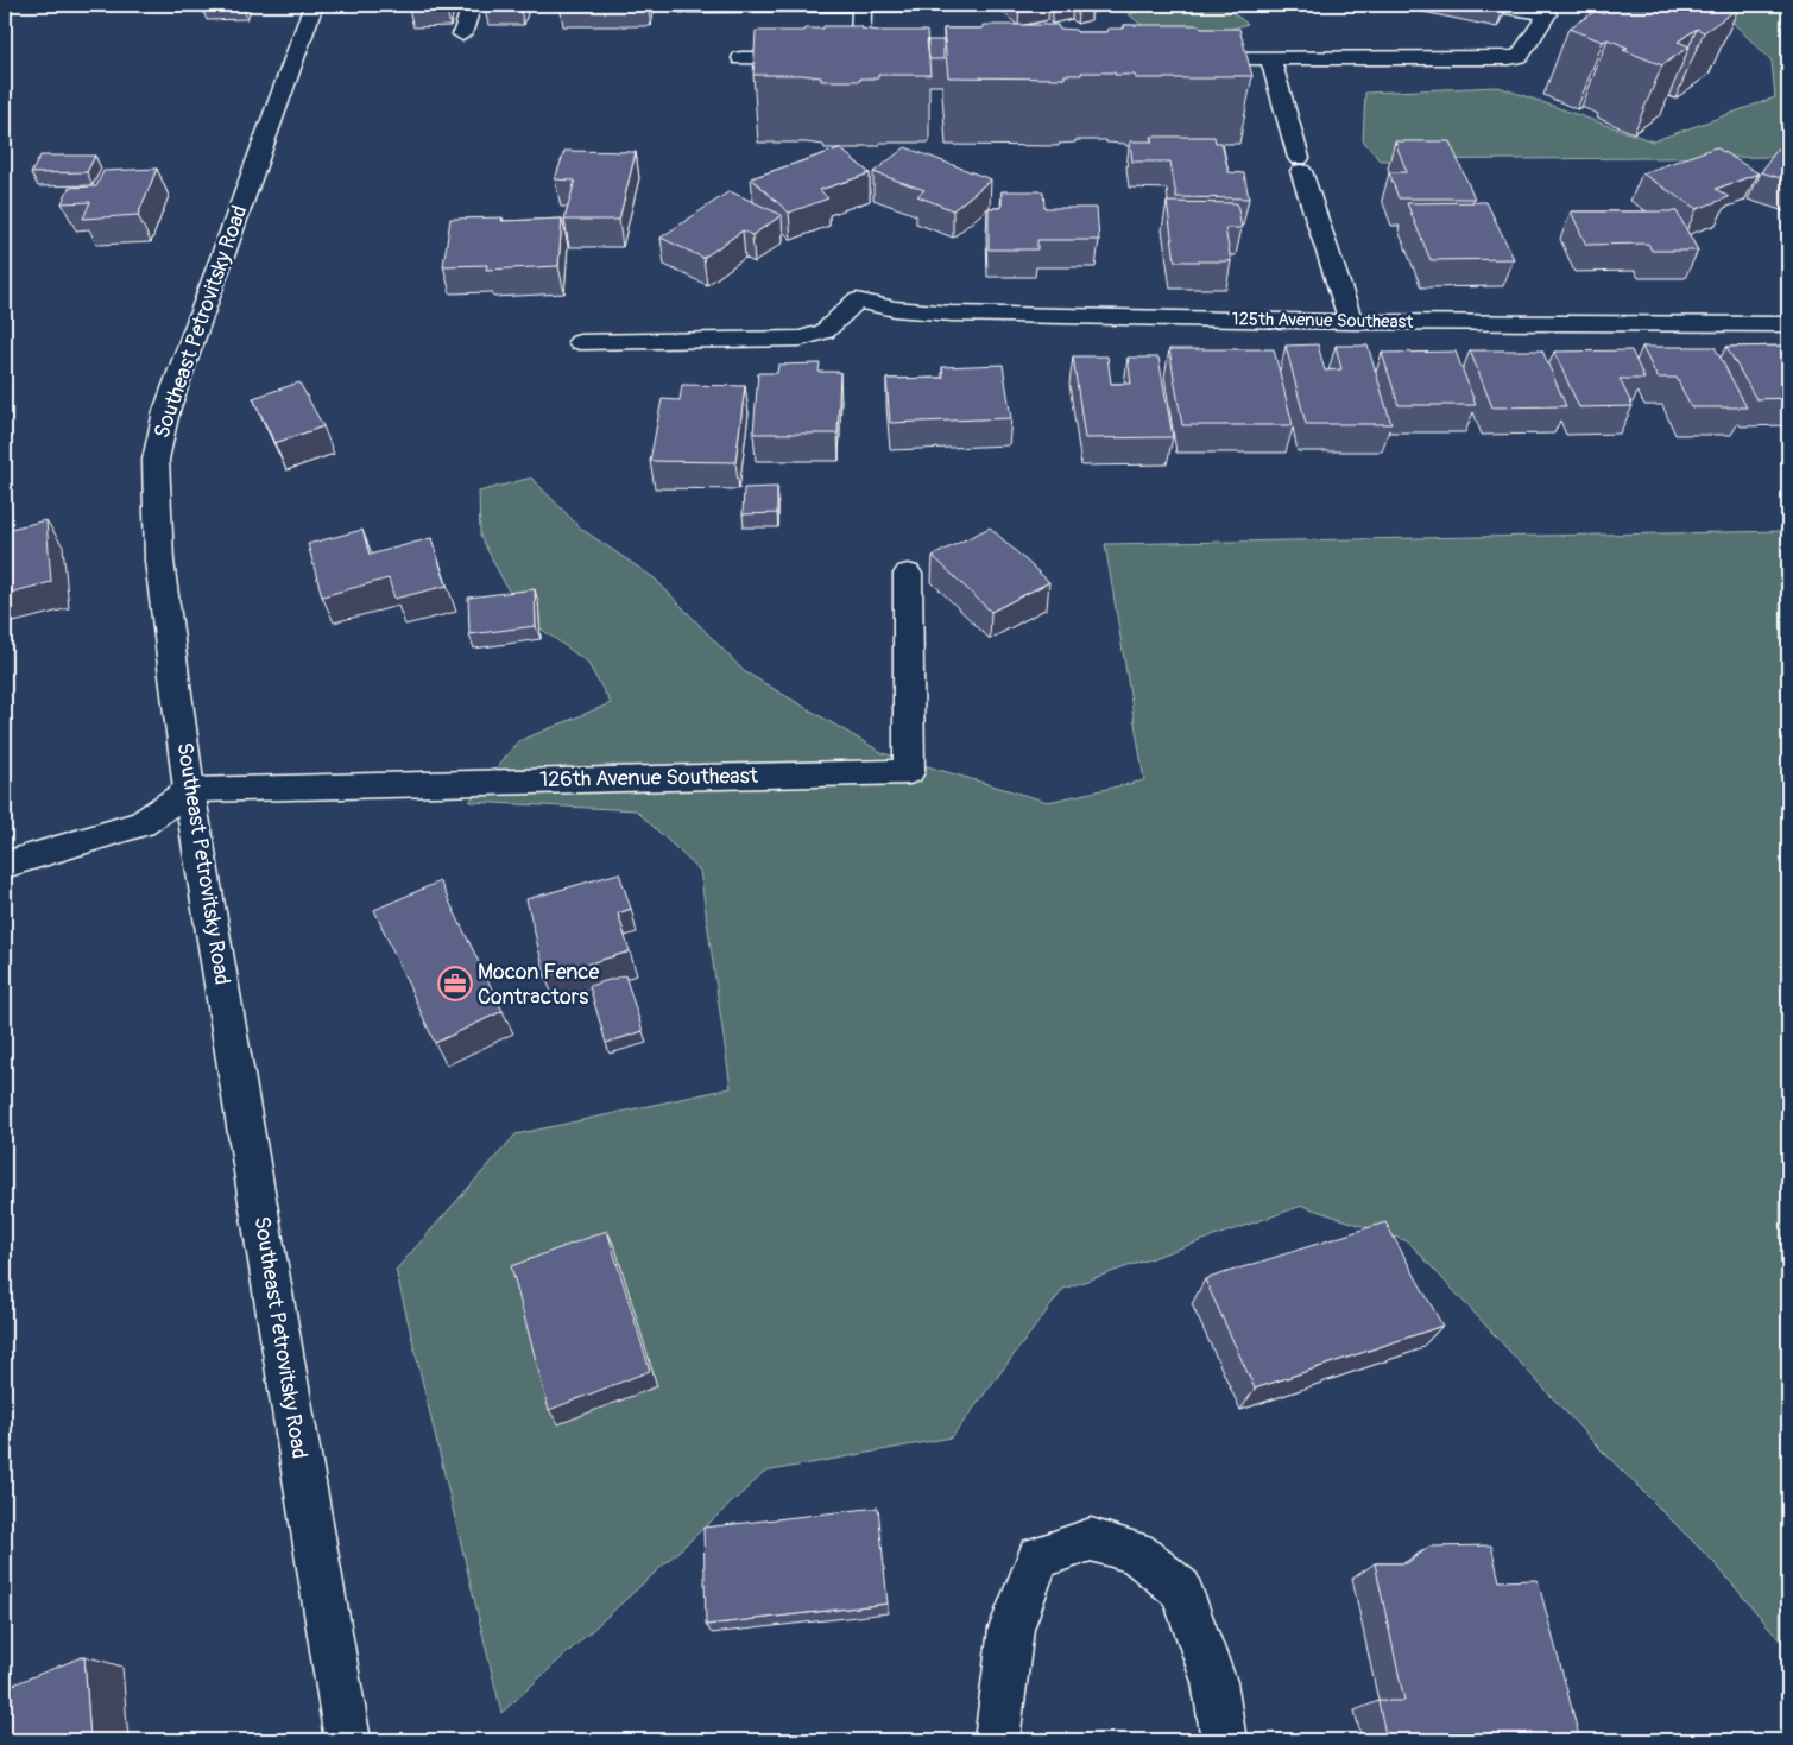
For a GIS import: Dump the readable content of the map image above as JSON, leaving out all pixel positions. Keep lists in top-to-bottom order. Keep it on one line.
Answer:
{"streets":{"street":["125th Avenue Southeast","Southeast Petrovitsky Road","126th Avenue Southeast"]},"crossings":[["Southeast Petrovitsky Road","126th Avenue Southeast"]],"places":{"office":["Mocon Fence Contractors"]}}
